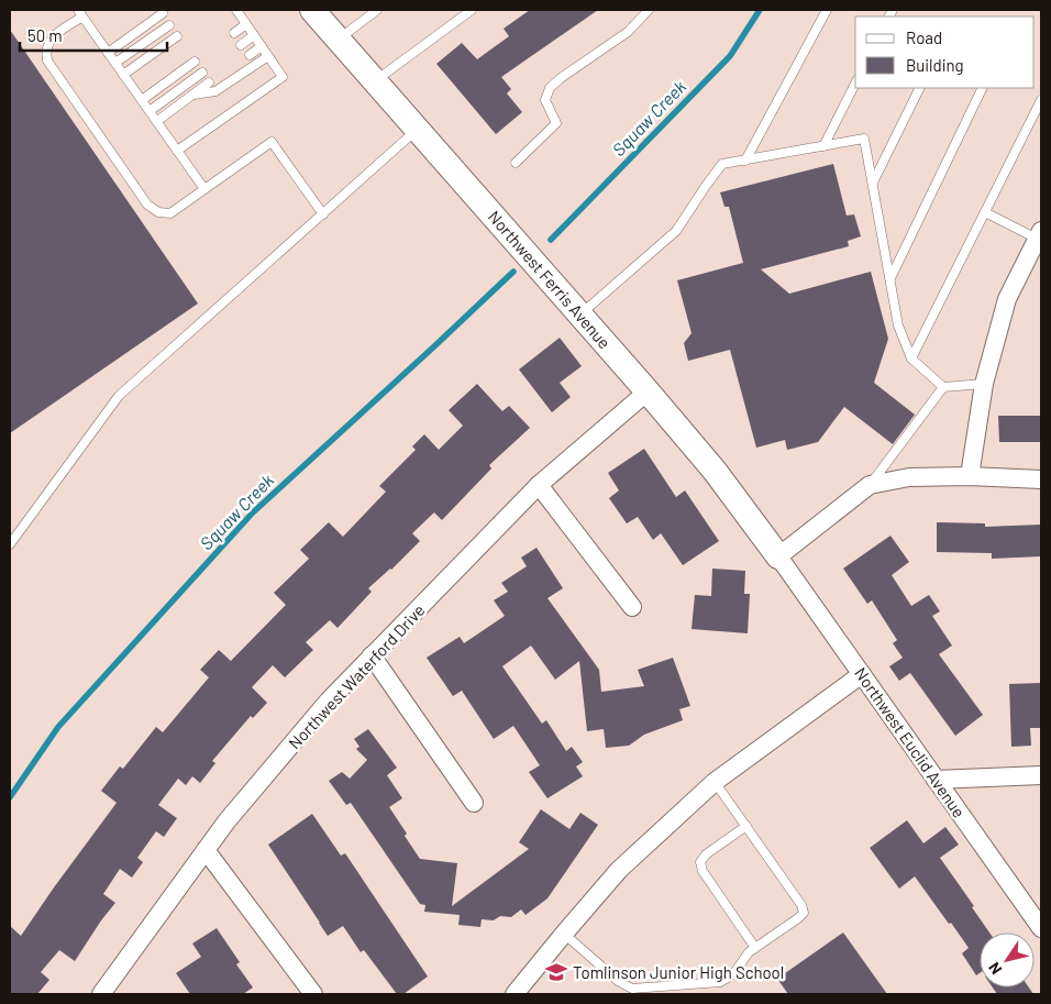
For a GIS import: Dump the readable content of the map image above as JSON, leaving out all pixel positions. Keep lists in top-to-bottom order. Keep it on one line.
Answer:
{"streets":{"street":["Northwest Ferris Avenue","Northwest Waterford Drive","Northwest Euclid Avenue"]},"crossings":[["Northwest Ferris Avenue","Northwest Waterford Drive"],["Northwest Ferris Avenue","Northwest Euclid Avenue"]],"water":["Squaw Creek"],"places":{"school or university":["Tomlinson Junior High School"]},"legend":["Road","Building"],"scale_bar":"50 m","north":"bottom left"}
